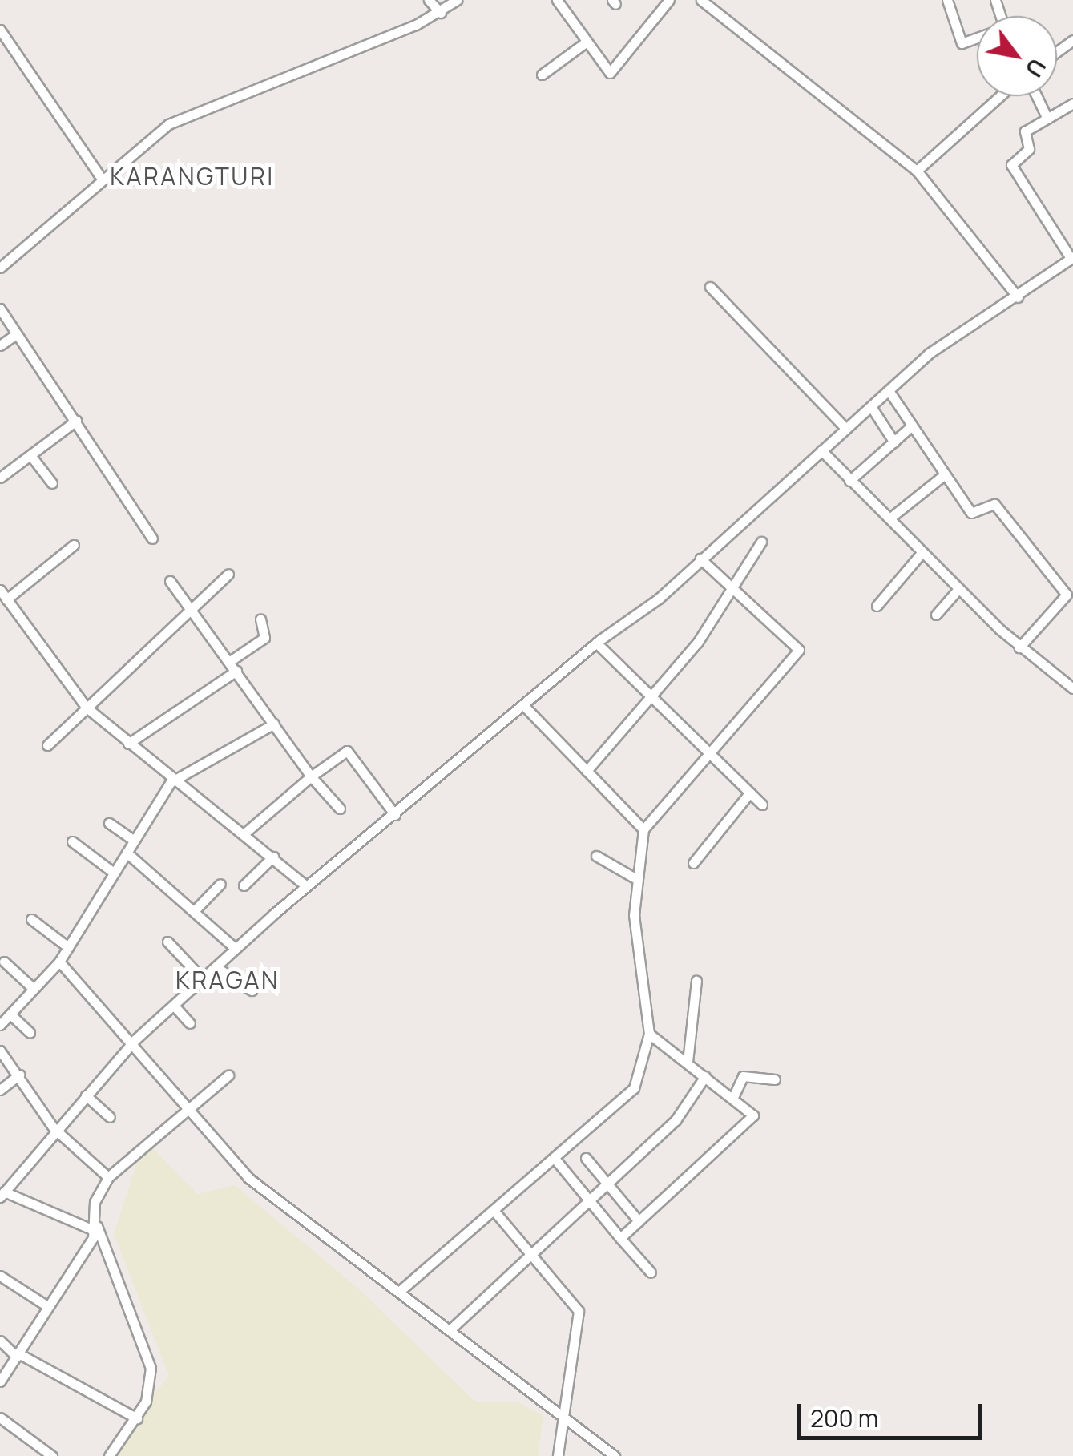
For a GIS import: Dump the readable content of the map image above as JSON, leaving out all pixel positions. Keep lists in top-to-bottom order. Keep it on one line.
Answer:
{"districts":["KARANGTURI","KRAGAN"],"scale_bar":"200 m","north":"bottom right"}
